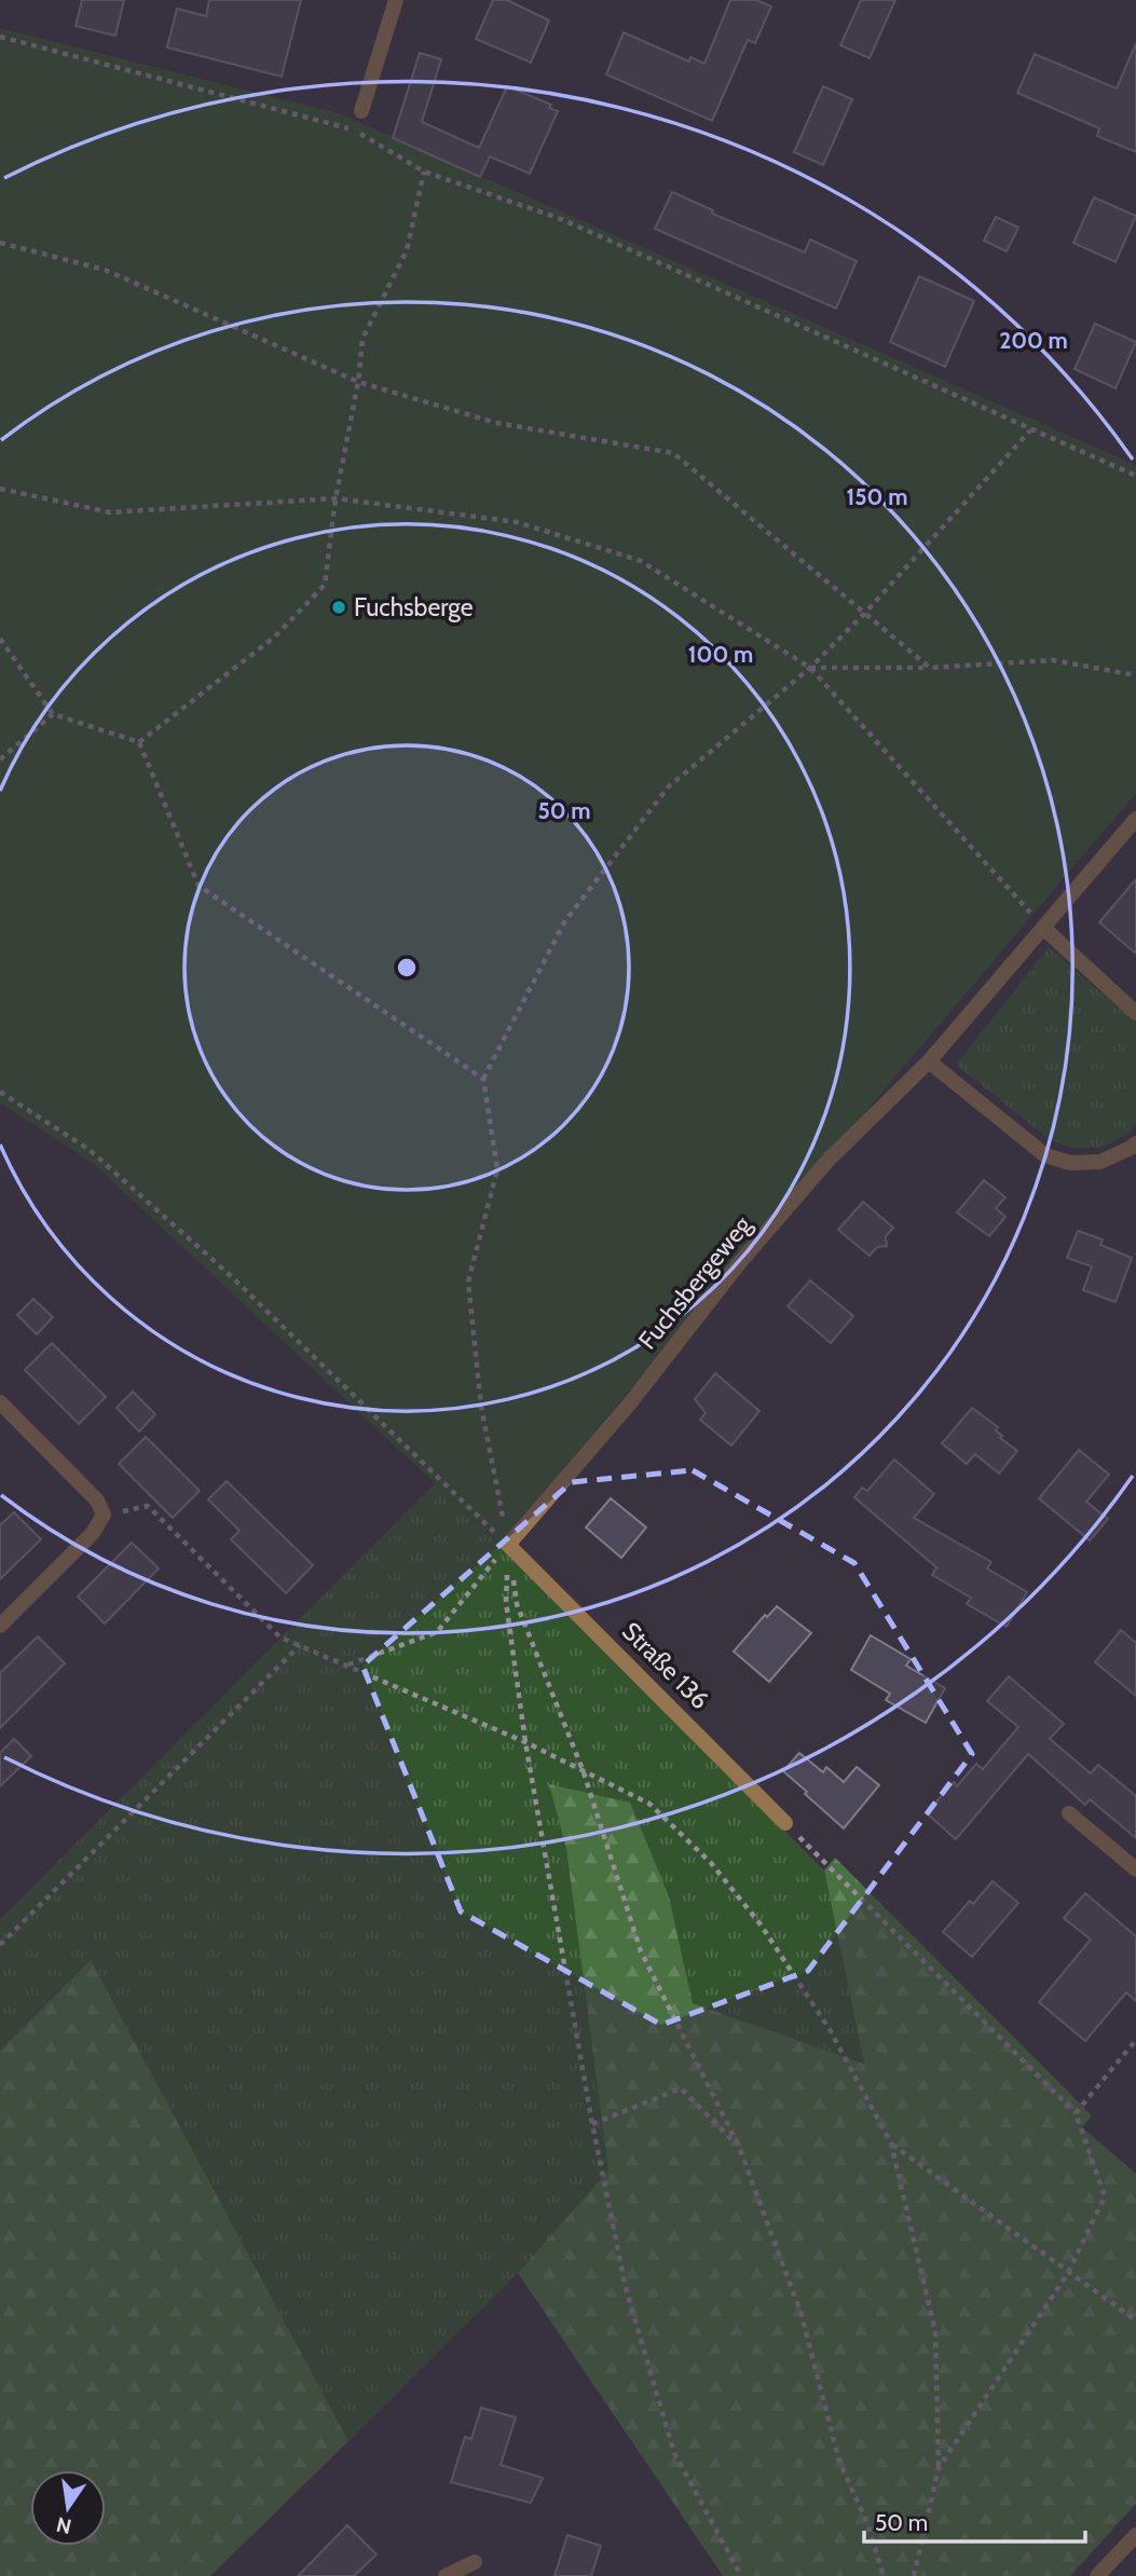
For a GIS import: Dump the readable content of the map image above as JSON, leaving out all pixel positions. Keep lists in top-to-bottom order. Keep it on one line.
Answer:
{"streets":{"street":["Fuchsbergeweg","Straße 136"]},"crossings":[["Fuchsbergeweg","Straße 136"]],"places":["Fuchsberge"],"scale_bar":"50 m","north":"bottom","rings":["200 m","150 m","100 m","50 m"]}
